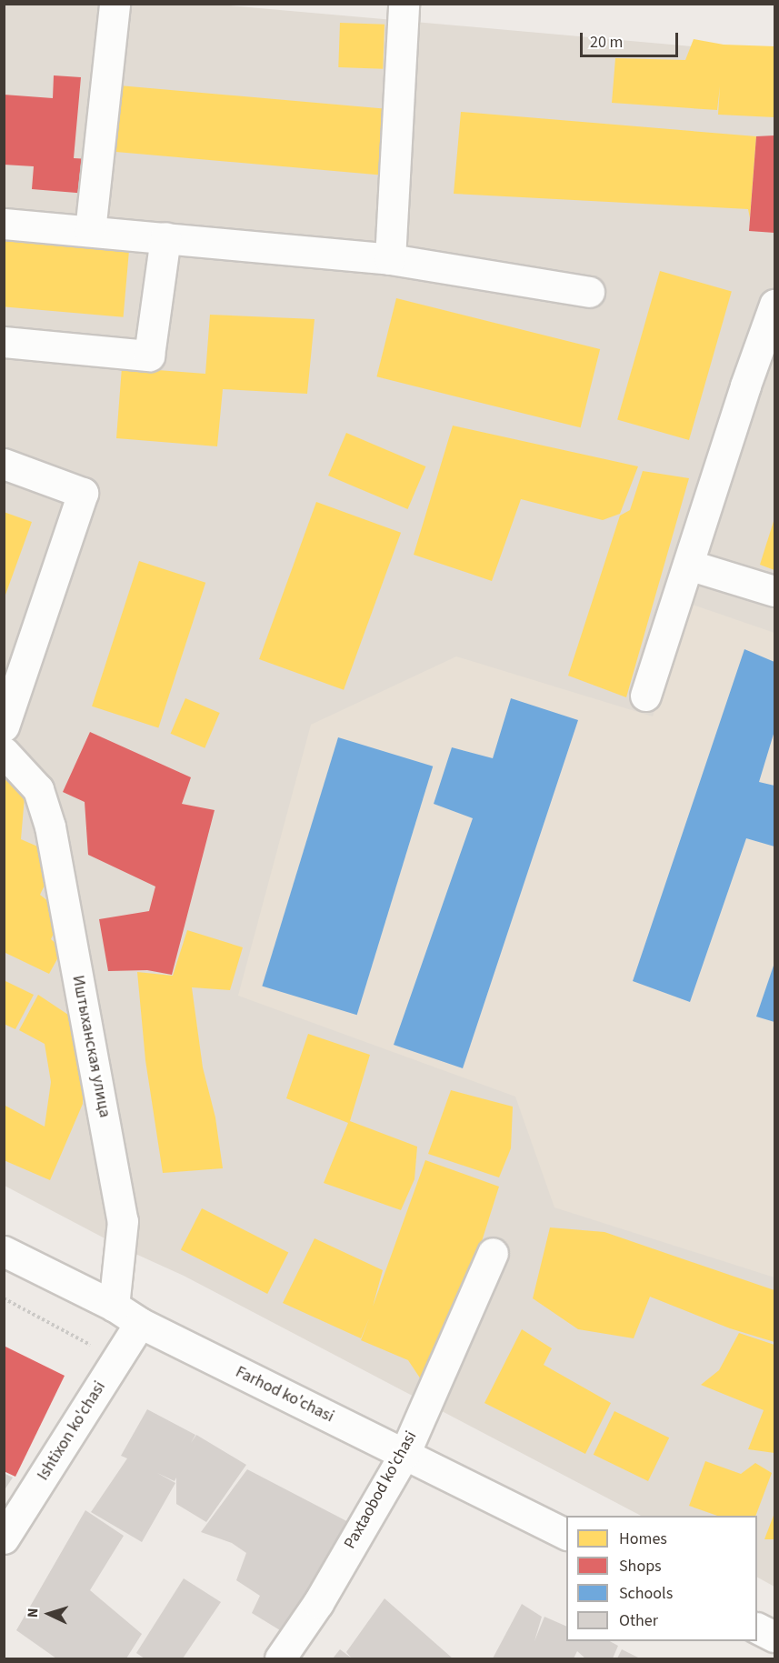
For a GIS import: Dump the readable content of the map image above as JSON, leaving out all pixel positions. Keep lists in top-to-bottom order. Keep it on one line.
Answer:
{"streets":{"street":["Иштыханская улица","Farhod ko'chasi","Ishtixon ko'chasi","Paxtaobod ko'chasi"]},"crossings":[["Иштыханская улица","Farhod ko'chasi"],["Farhod ko'chasi","Ishtixon ko'chasi"],["Farhod ko'chasi","Paxtaobod ko'chasi"]],"legend":["Homes","Shops","Schools","Other"],"scale_bar":"20 m","north":"left"}
